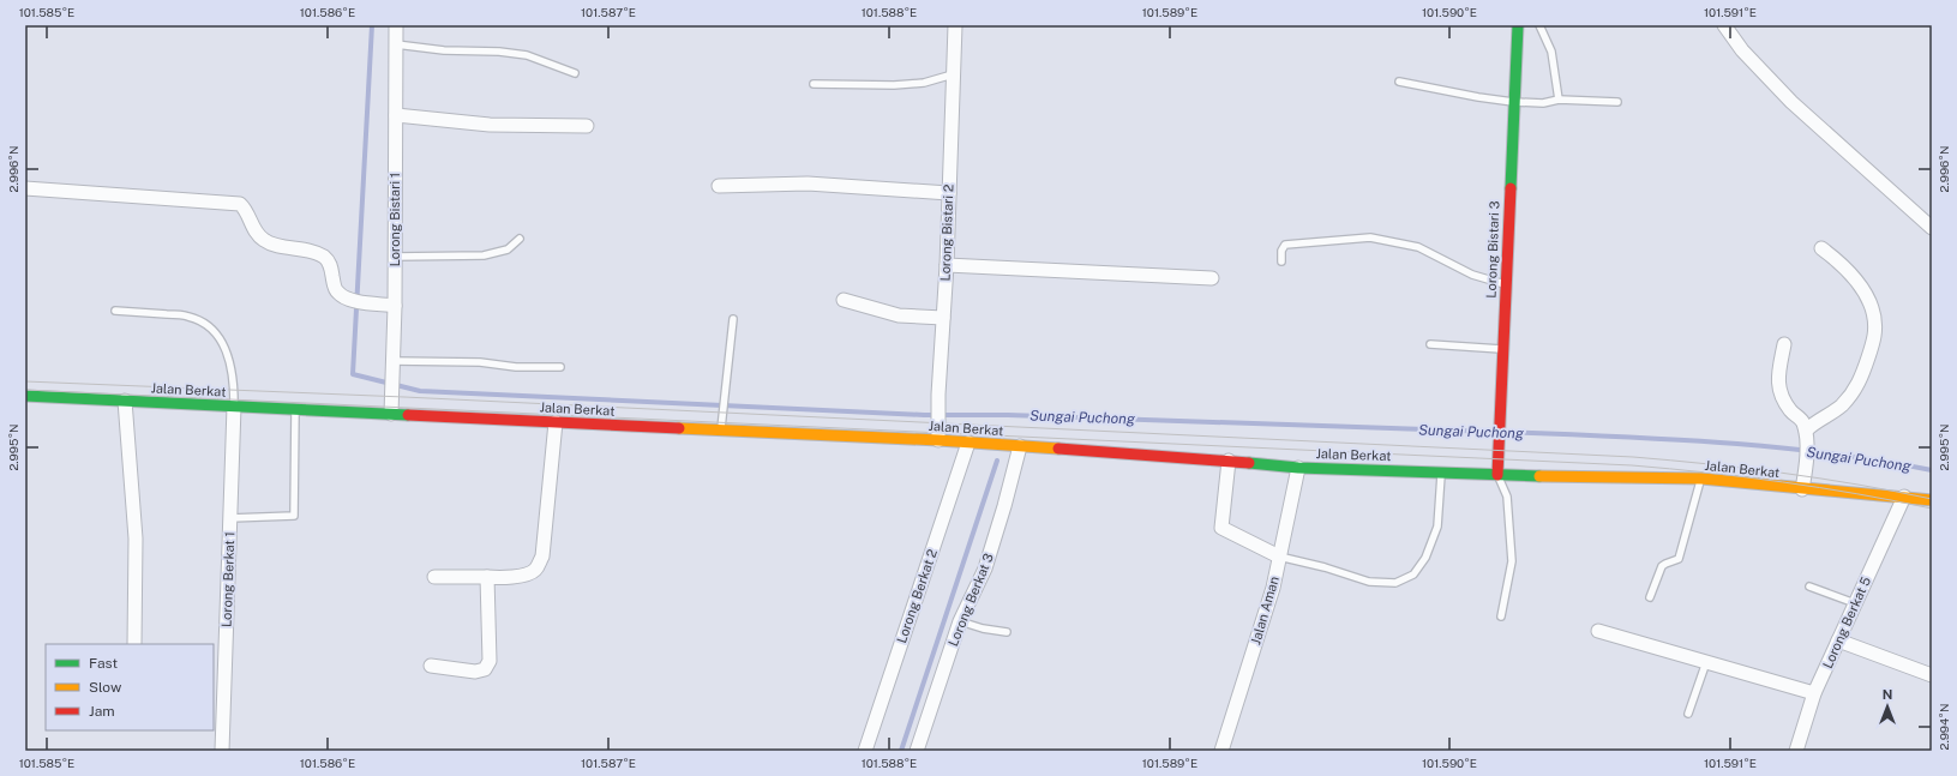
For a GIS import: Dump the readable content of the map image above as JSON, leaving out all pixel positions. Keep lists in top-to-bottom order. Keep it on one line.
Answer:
{"streets":{"street":["Lorong Bistari 1","Lorong Bistari 2","Lorong Bistari 3","Jalan Berkat","Lorong Berkat 1","Lorong Berkat 2","Lorong Berkat 3","Jalan Aman","Lorong Berkat 5"]},"crossings":[["Lorong Bistari 1","Jalan Berkat"],["Lorong Bistari 2","Jalan Berkat"],["Lorong Bistari 3","Jalan Berkat"],["Jalan Berkat","Lorong Berkat 1"],["Jalan Berkat","Lorong Berkat 2"],["Jalan Berkat","Lorong Berkat 3"],["Jalan Berkat","Jalan Aman"],["Jalan Berkat","Lorong Berkat 5"]],"water":["Sungai Puchong"],"legend":["Fast","Slow","Jam"],"north":"top","coordinates":["101.585°E","101.586°E","101.587°E","101.588°E","101.589°E","101.590°E","101.591°E","2.996°N","2.995°N","2.994°N"]}
